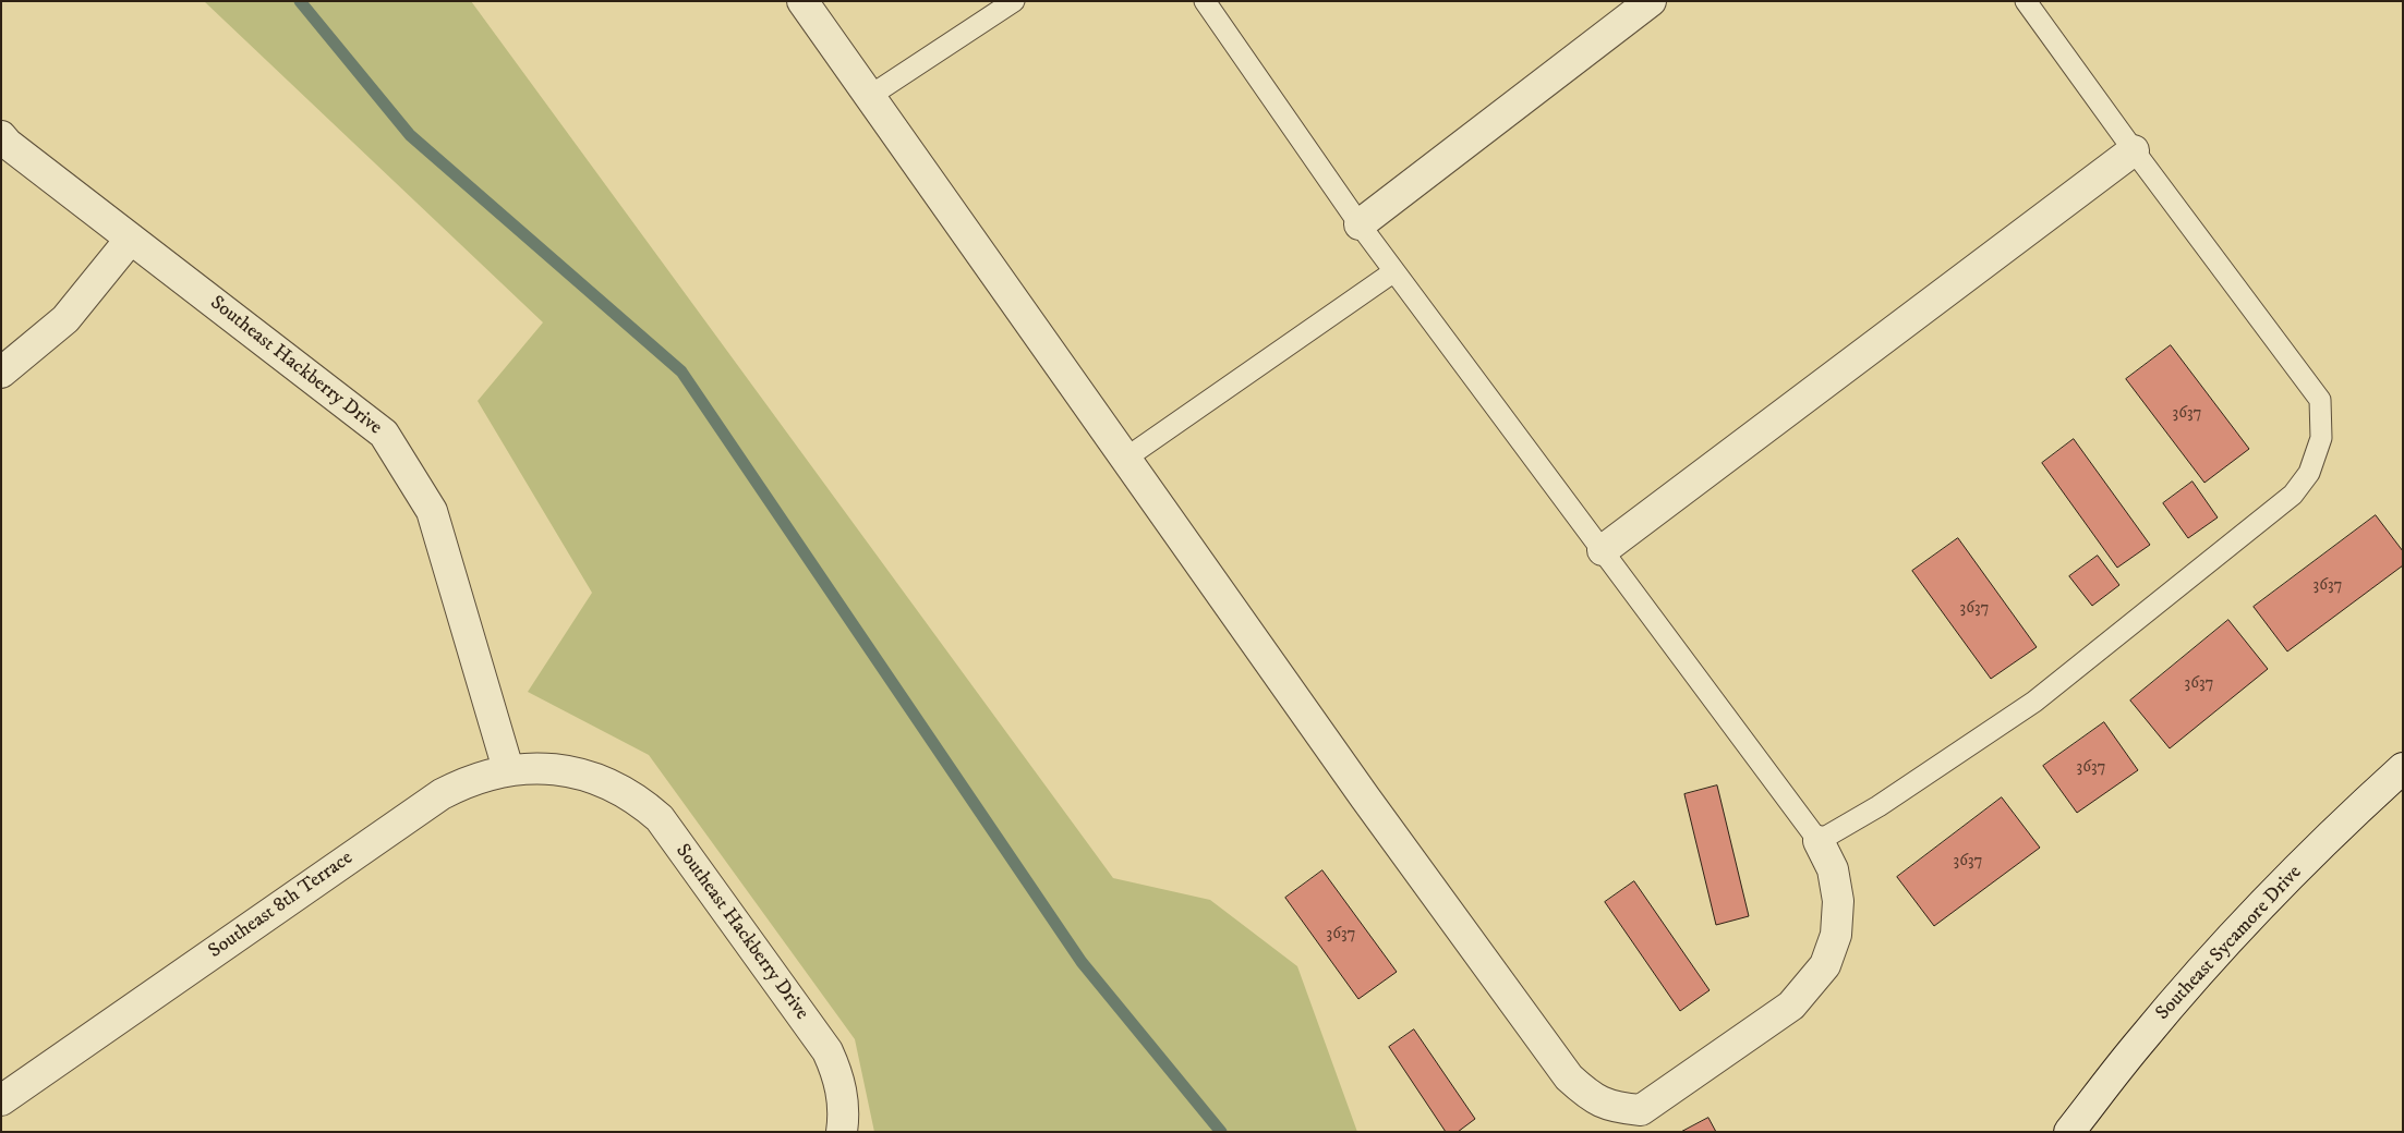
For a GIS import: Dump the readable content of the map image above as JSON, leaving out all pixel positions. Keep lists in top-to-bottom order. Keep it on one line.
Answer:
{"streets":{"street":["Southeast Hackberry Drive","Southeast 8th Terrace","Southeast Sycamore Drive"]},"crossings":[["Southeast Hackberry Drive","Southeast 8th Terrace"]],"house_numbers":["3637","3637","3637","3637","3637","3637","3637"]}
